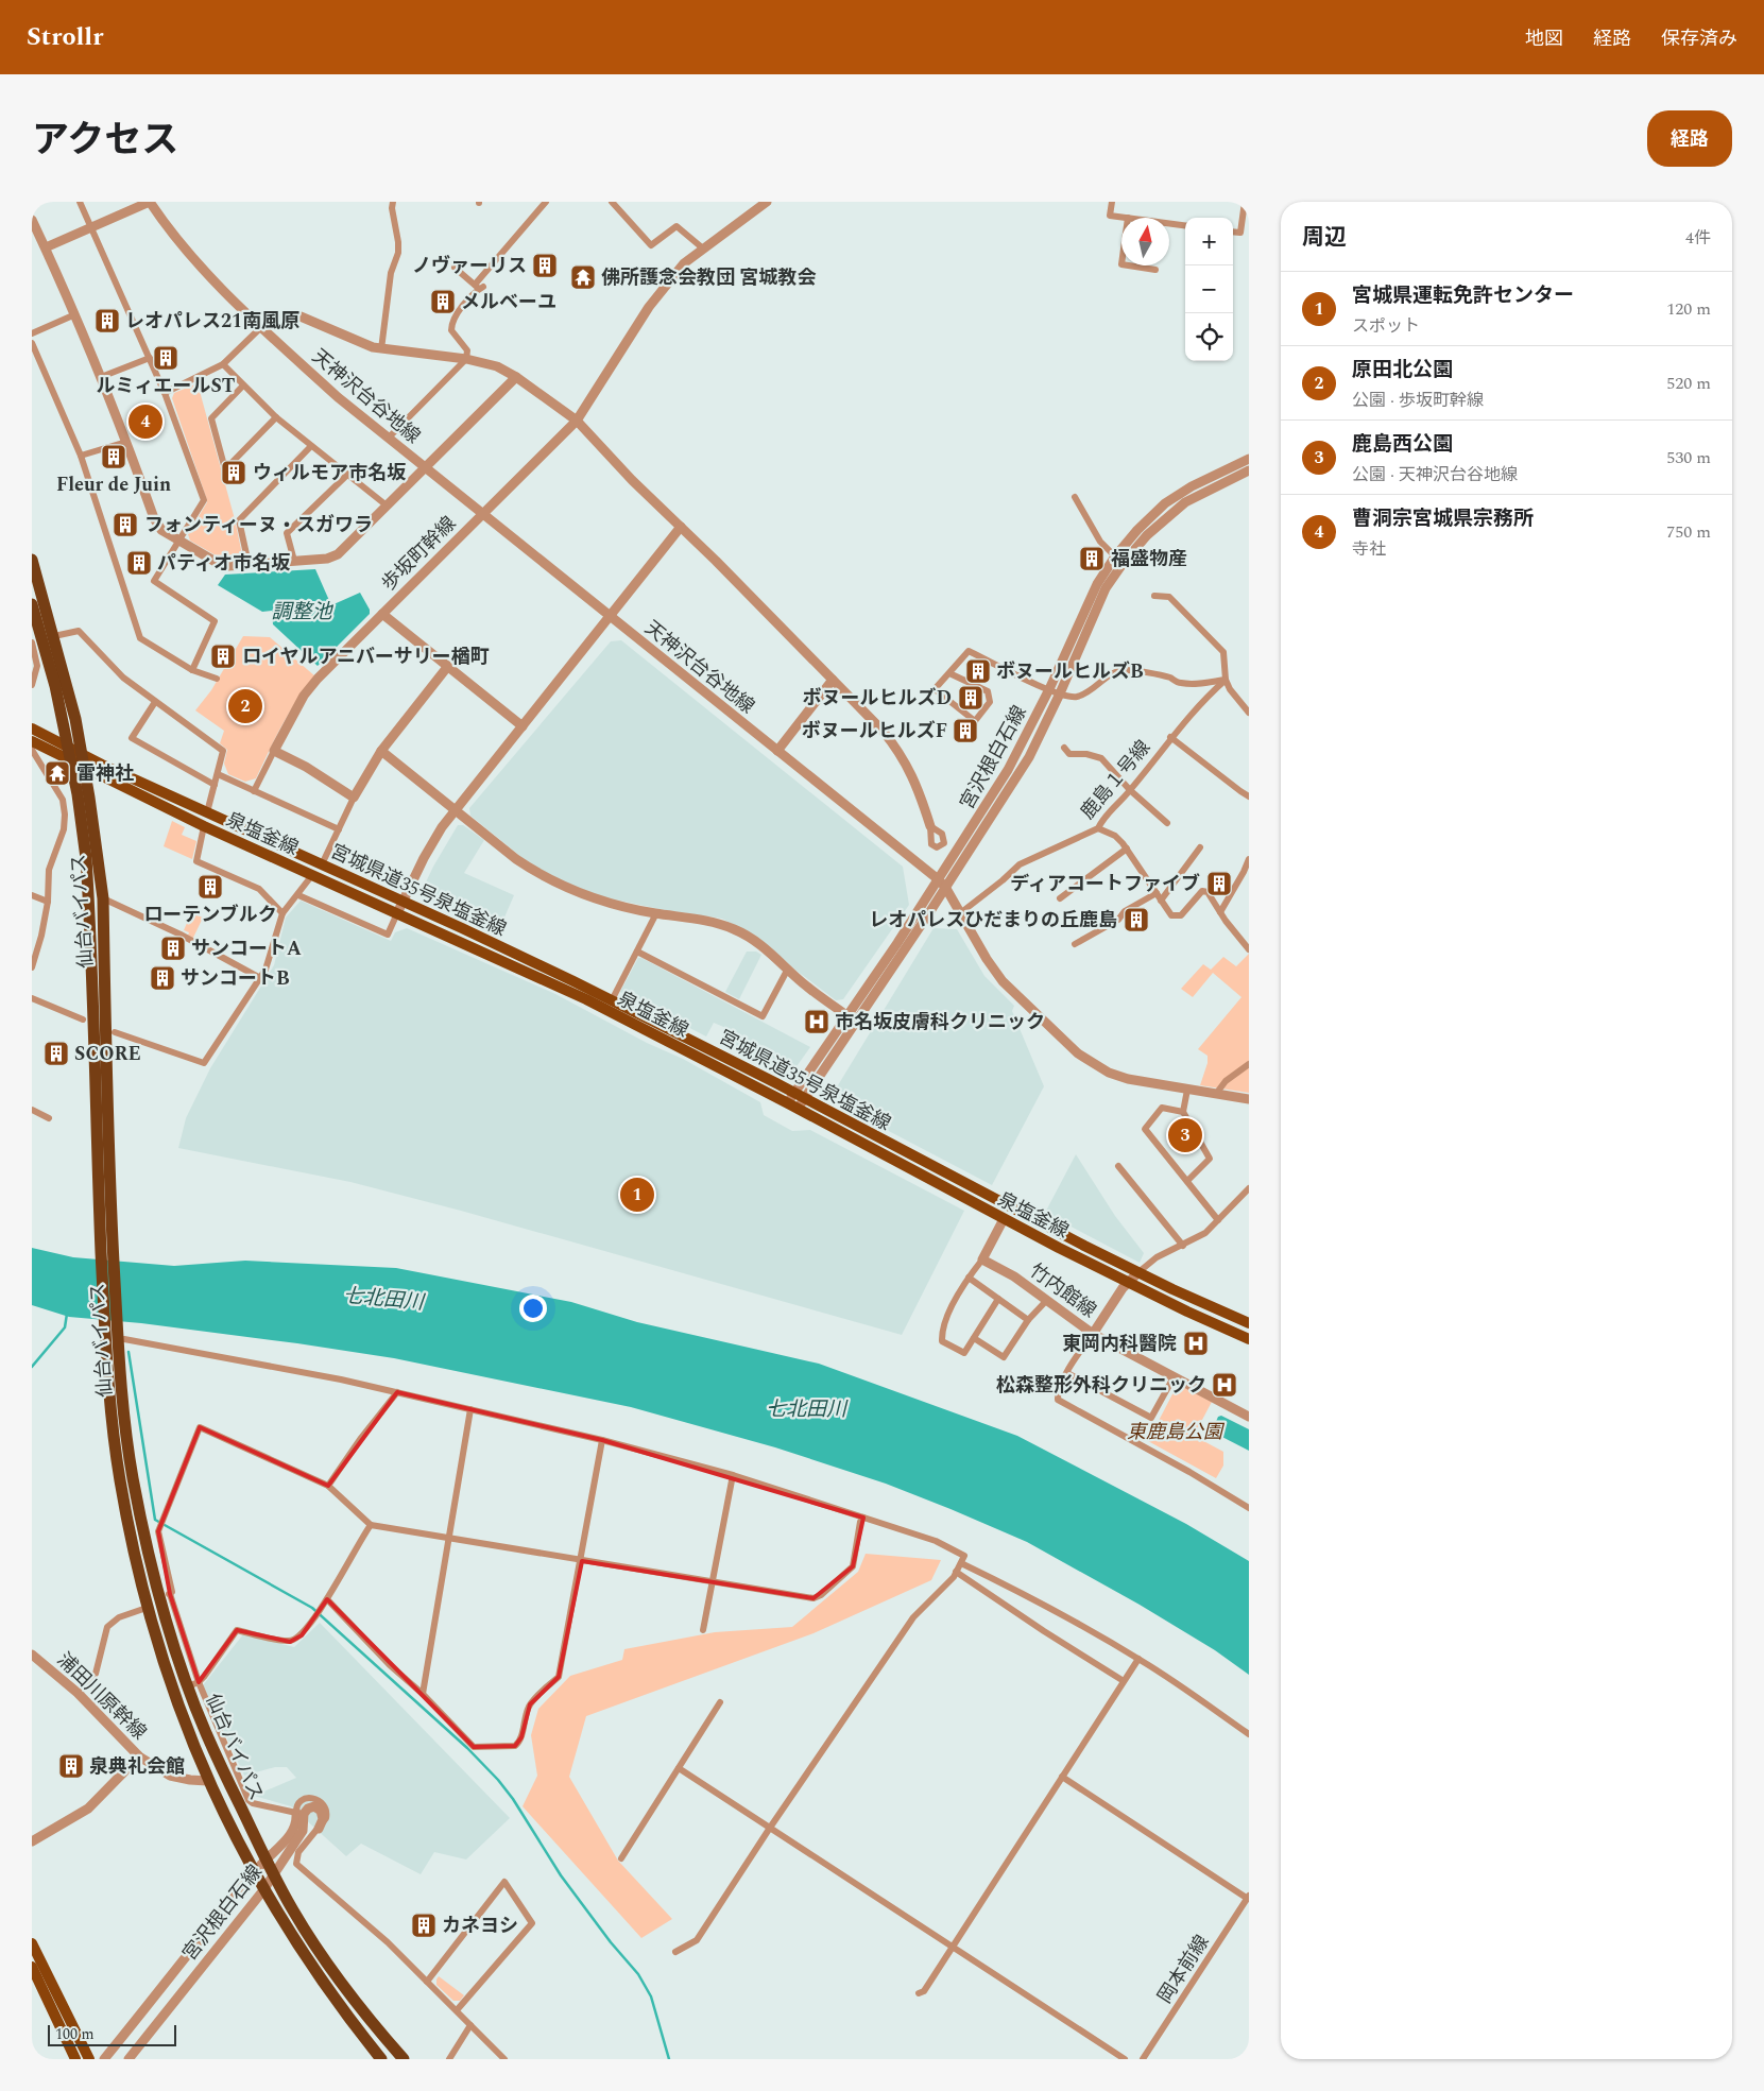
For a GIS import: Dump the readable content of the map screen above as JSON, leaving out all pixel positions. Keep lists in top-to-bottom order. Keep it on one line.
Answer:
{"streets":{"highway":["仙台バイパス"],"main road":["泉塩釜線","宮城県道35号泉塩釜線"],"street":["天神沢台谷地線","歩坂町幹線","宮沢根白石線","鹿島１号線","竹内館線","浦田川原幹線","岡本前線"]},"crossings":[["天神沢台谷地線","歩坂町幹線"],["天神沢台谷地線","宮沢根白石線"],["天神沢台谷地線","鹿島１号線"],["宮沢根白石線","泉塩釜線"],["宮沢根白石線","宮城県道35号泉塩釜線"],["宮沢根白石線","仙台バイパス"],["泉塩釜線","仙台バイパス"],["宮城県道35号泉塩釜線","仙台バイパス"],["仙台バイパス","浦田川原幹線"]],"water":["調整池","七北田川"],"parks":["東鹿島公園"],"places":{"building":["ノヴァーリス","メルベーユ","レオパレス21南風原","ルミィエールST","Fleur de Juin","ウィルモア市名坂","フォンティーヌ・スガワラ","福盛物産","パティオ市名坂","ロイヤルアニバーサリー楢町","ボヌールヒルズB","ボヌールヒルズD","ボヌールヒルズF","ディアコートファイブ","ローテンブルク","レオパレスひだまりの丘鹿島","サンコートA","サンコートB","SCORE","泉典礼会館","カネヨシ"],"temple":["佛所護念会教団 宮城教会","雷神社"],"hospital":["市名坂皮膚科クリニック","東岡内科醫院","松森整形外科クリニック"]},"scale_bar":"100 m","north":"top","page":{"header":"Strollr","nav":["地図","経路","保存済み"],"title":"アクセス","buttons":"経路","heading":["周辺","4件"],"map_buttons":["+","−"],"list":[{"mark":"1","name":"宮城県運転免許センター","note":"スポット","value":"120 m"},{"mark":"2","name":"原田北公園","note":"公園 · 歩坂町幹線","value":"520 m"},{"mark":"3","name":"鹿島西公園","note":"公園 · 天神沢台谷地線","value":"530 m"},{"mark":"4","name":"曹洞宗宮城県宗務所","note":"寺社","value":"750 m"}],"pins":["4","2","3","1"],"scale":"100 m"}}
